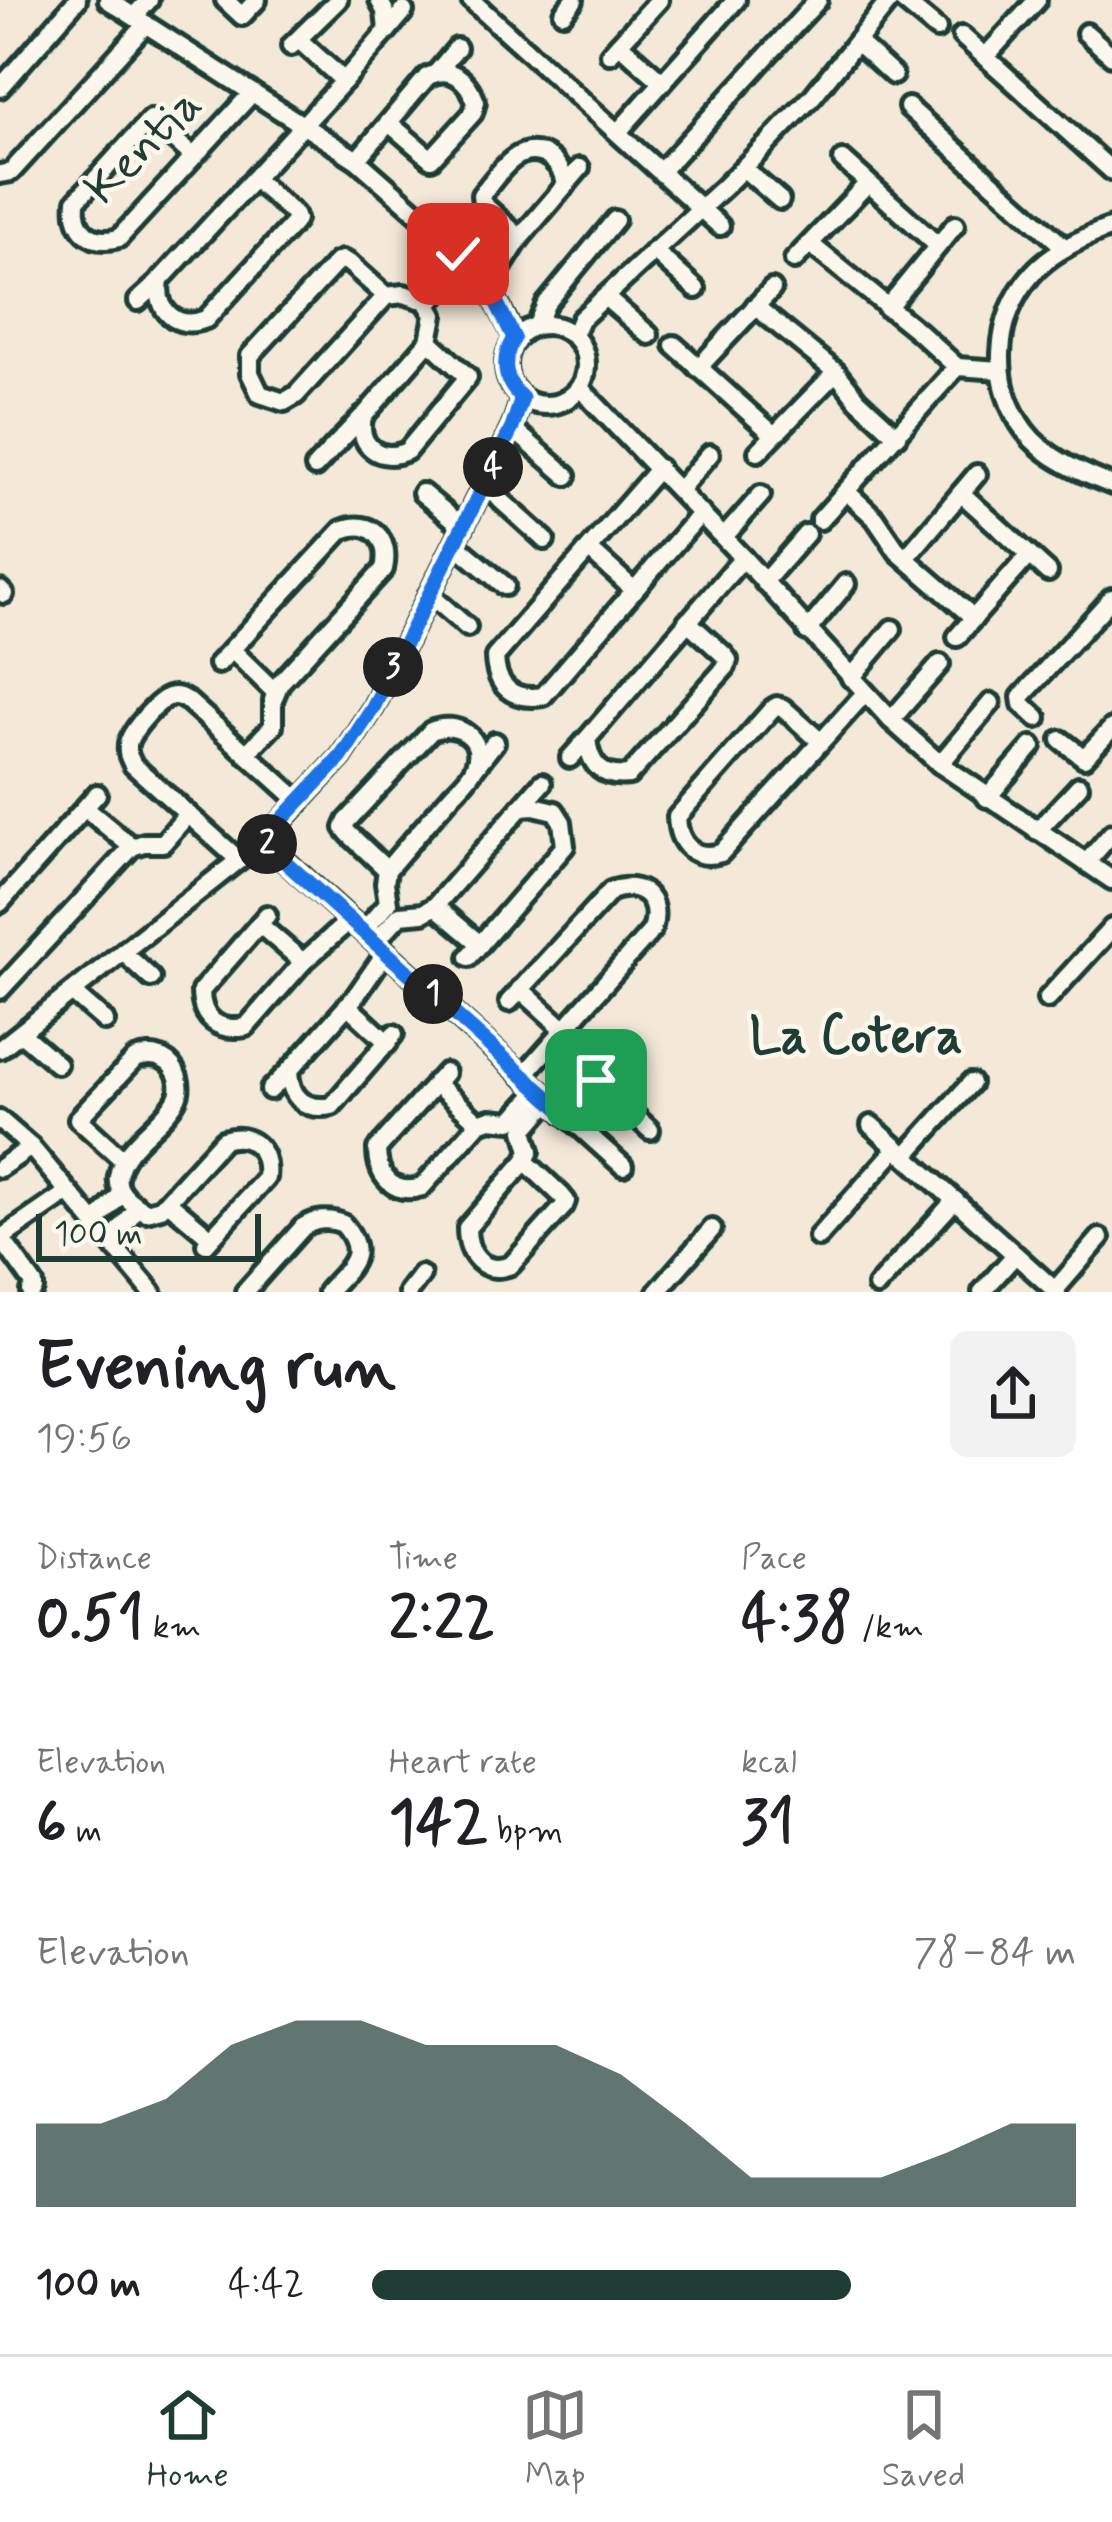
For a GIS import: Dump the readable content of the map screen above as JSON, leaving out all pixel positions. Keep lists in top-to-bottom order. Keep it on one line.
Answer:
{"streets":{"street":["Kentia"]},"districts":["La Cotera"],"scale_bar":"100 m","page":{"pins":["4","3","2","1"],"scale":"100 m","heading":["Evening run","19:56"],"stats":[["Distance","0.51 km"],["Time","2:22"],["Pace","4:38 /km"],["Elevation","6 m"],["Heart rate","142 bpm"],["kcal","31"]],"chart":["Elevation","78–84 m"],"list":[{"name":"100 m","note":"4:42"}],"tabs":["Home","Map","Saved"]}}
